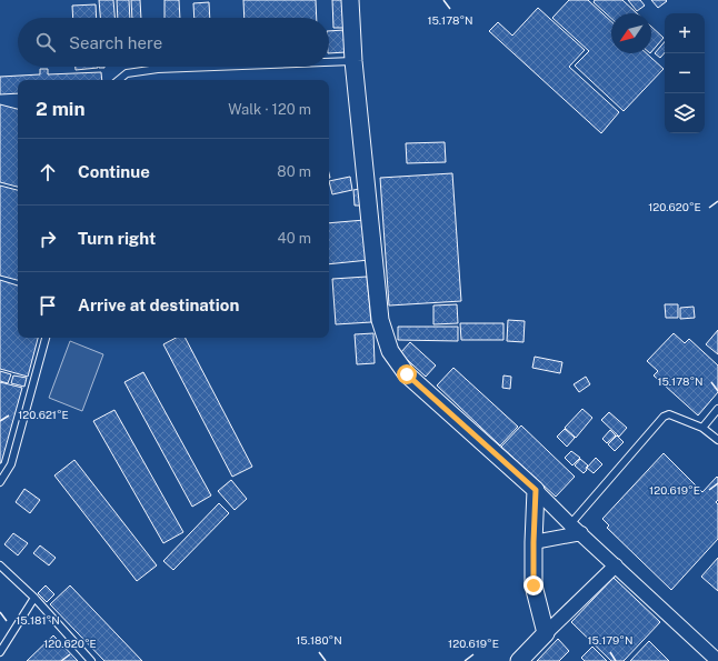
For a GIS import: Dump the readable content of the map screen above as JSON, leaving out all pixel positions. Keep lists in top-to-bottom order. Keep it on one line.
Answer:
{"north":"bottom left","page":{"map_buttons":["+","−"],"search":"Search here","heading":["2 min","Walk · 120 m"],"list":[["Continue","80 m"],["Turn right","40 m"],"Arrive at destination"]},"coordinates":["15.178°N","120.620°E","120.621°E","120.619°E","15.181°N","15.180°N","15.179°N"]}
